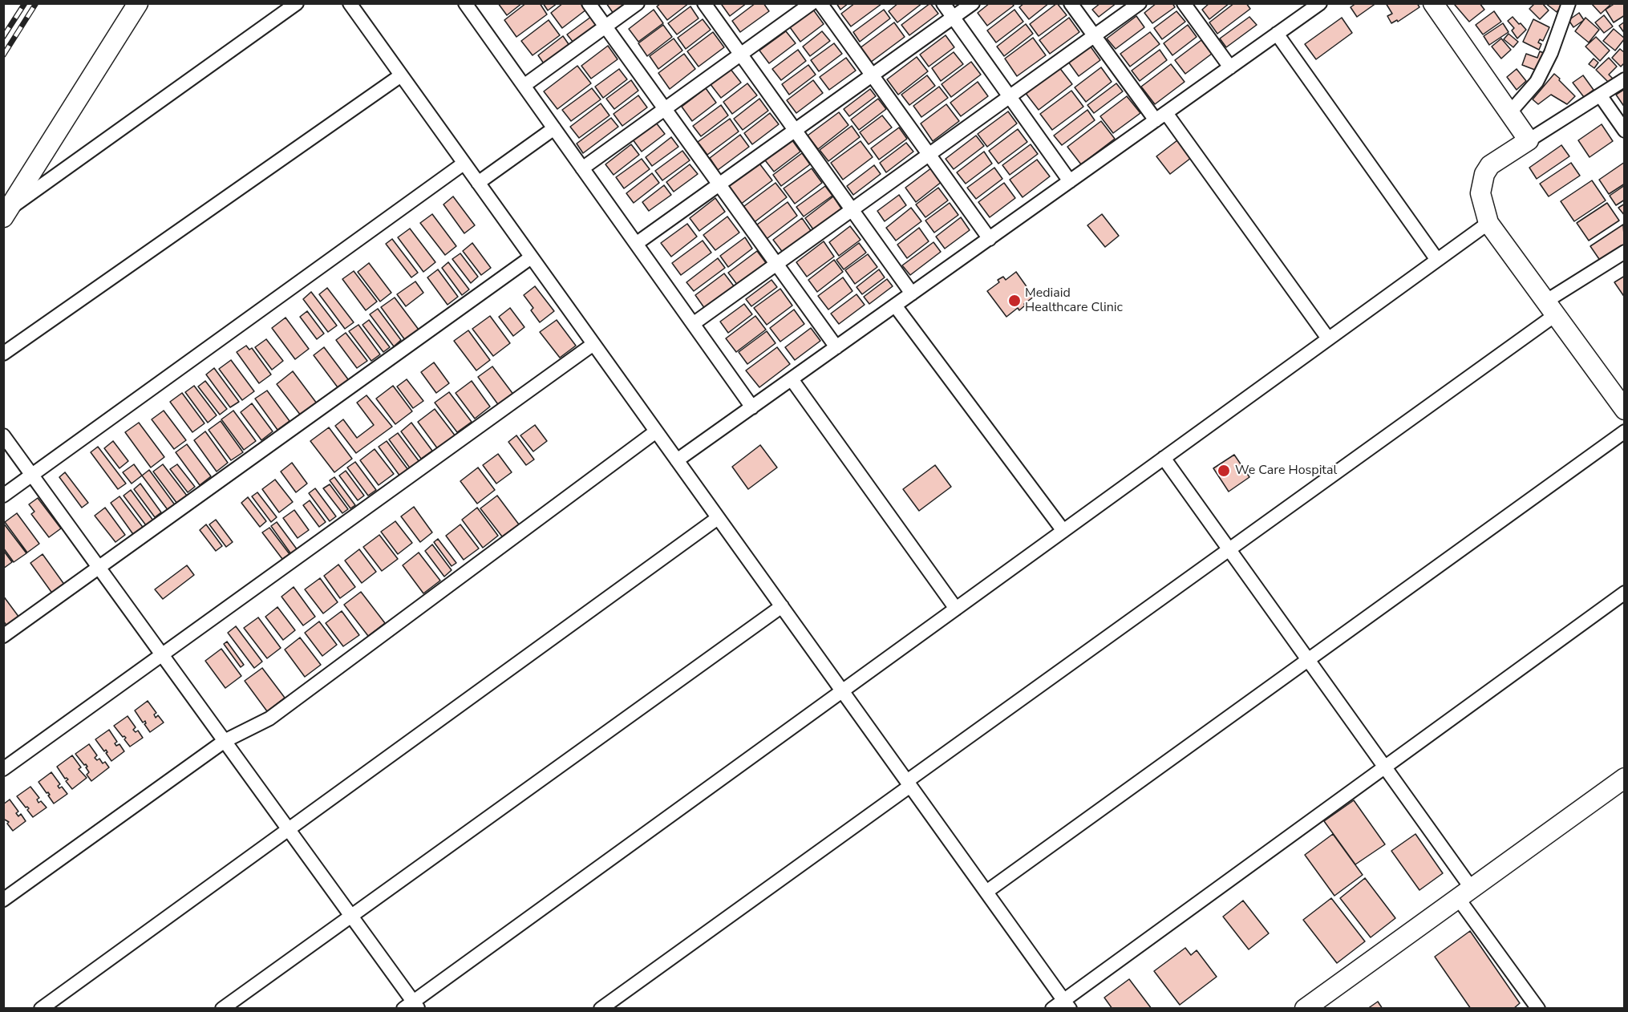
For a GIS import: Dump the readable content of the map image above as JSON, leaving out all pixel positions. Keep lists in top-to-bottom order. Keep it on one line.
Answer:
{"places":["Mediaid Healthcare Clinic","We Care Hospital"]}
